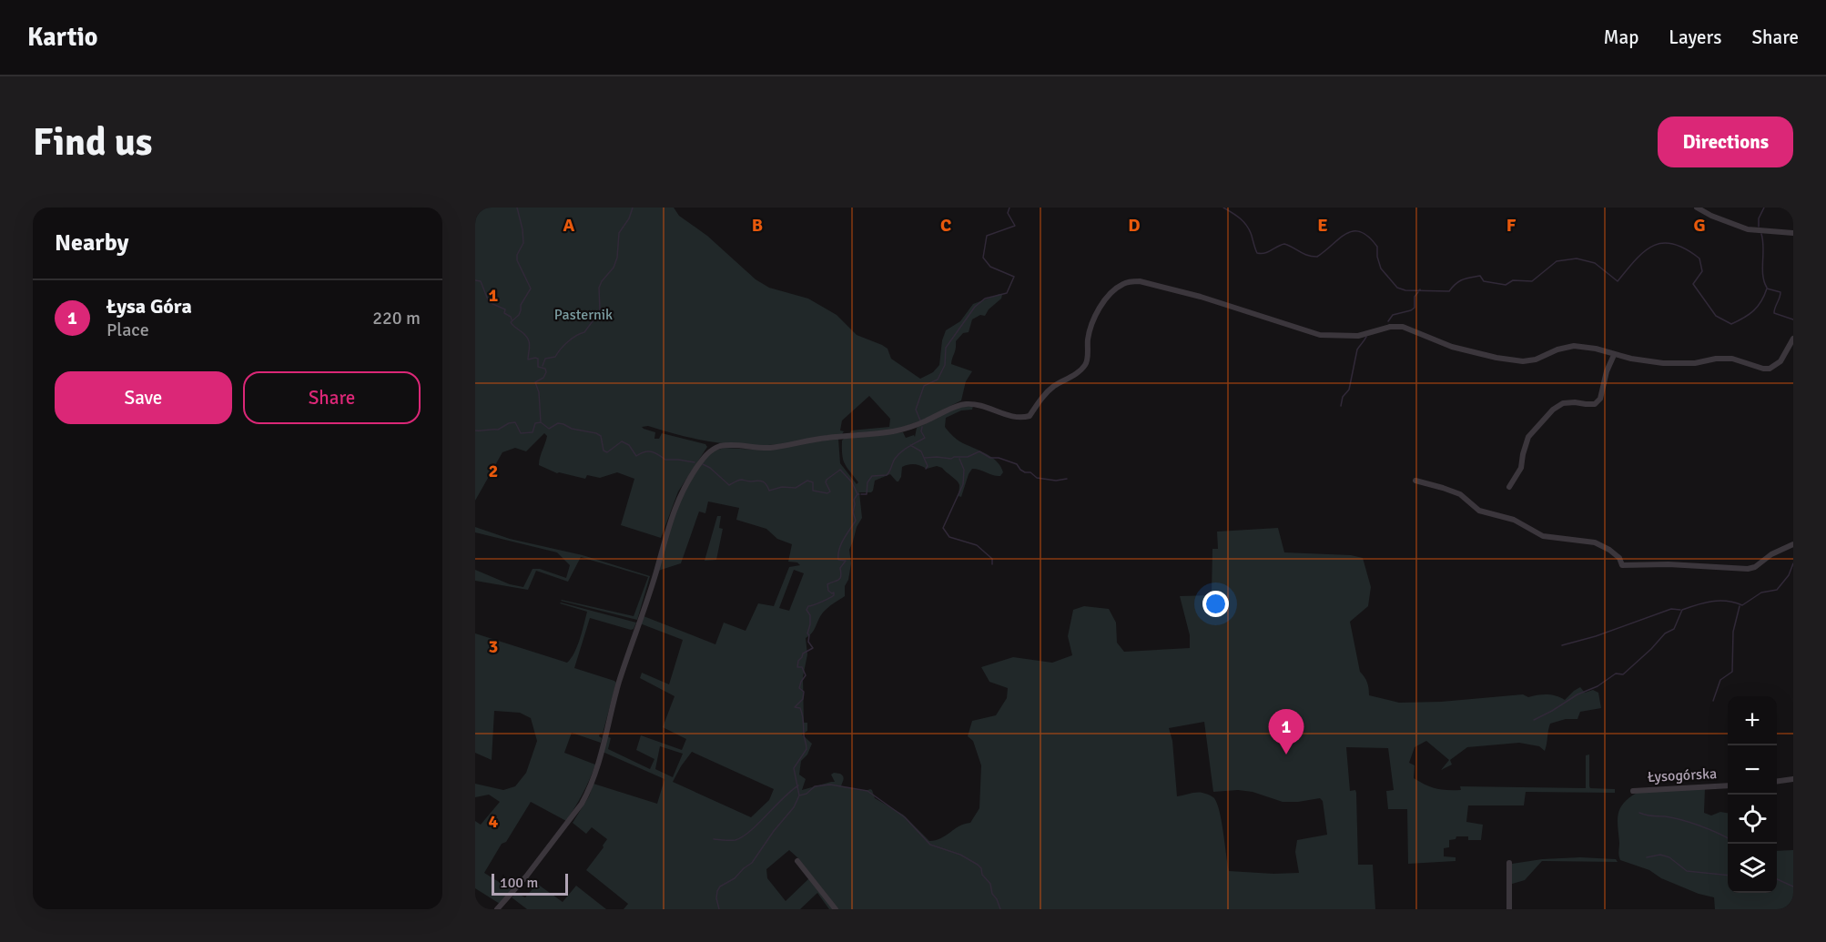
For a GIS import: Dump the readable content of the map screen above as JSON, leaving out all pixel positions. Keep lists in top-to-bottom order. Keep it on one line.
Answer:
{"streets":{"street":["Łysogórska"]},"parks":["Pasternik"],"scale_bar":"100 m","page":{"header":"Kartio","nav":["Map","Layers","Share"],"buttons":["Directions",["Save","Share"]],"title":"Find us","heading":"Nearby","list":[{"mark":"1","name":"Łysa Góra","note":"Place","value":"220 m"}],"map_buttons":["+","−"],"pins":"1","scale":"100 m"},"grid":{"columns":["A","B","C","D","E","F","G"],"rows":["1","2","3","4"]}}
